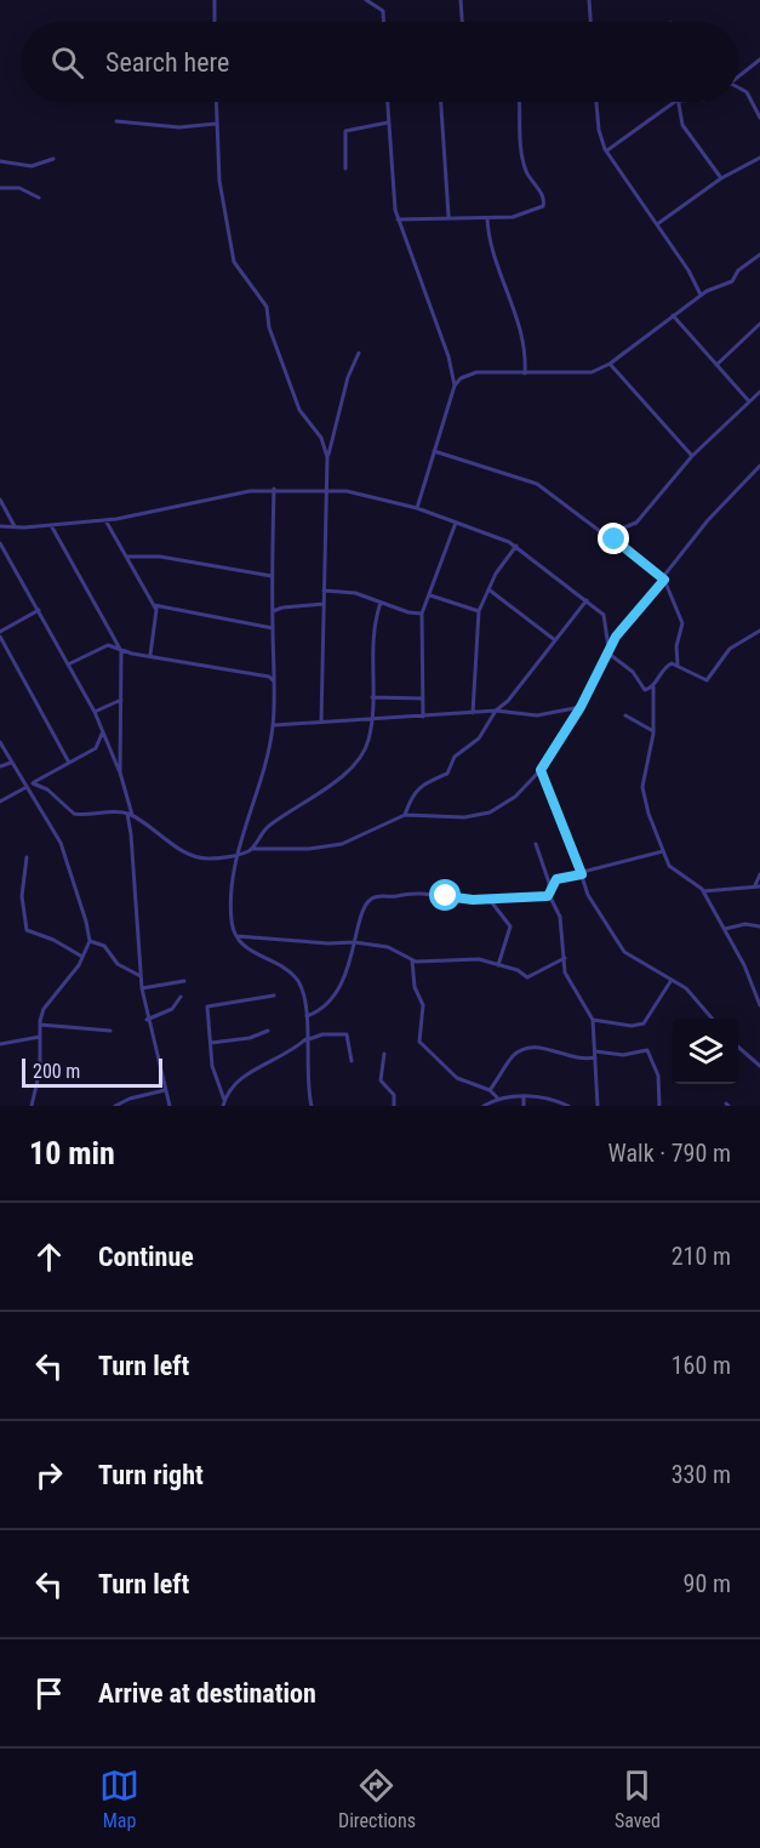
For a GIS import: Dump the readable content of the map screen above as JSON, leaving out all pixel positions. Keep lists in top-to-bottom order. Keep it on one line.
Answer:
{"scale_bar":"200 m","page":{"search":"Search here","scale":"200 m","heading":["10 min","Walk · 790 m"],"list":[["Continue","210 m"],["Turn left","160 m"],["Turn right","330 m"],["Turn left","90 m"],"Arrive at destination"],"nav":["Map","Directions","Saved"]}}
